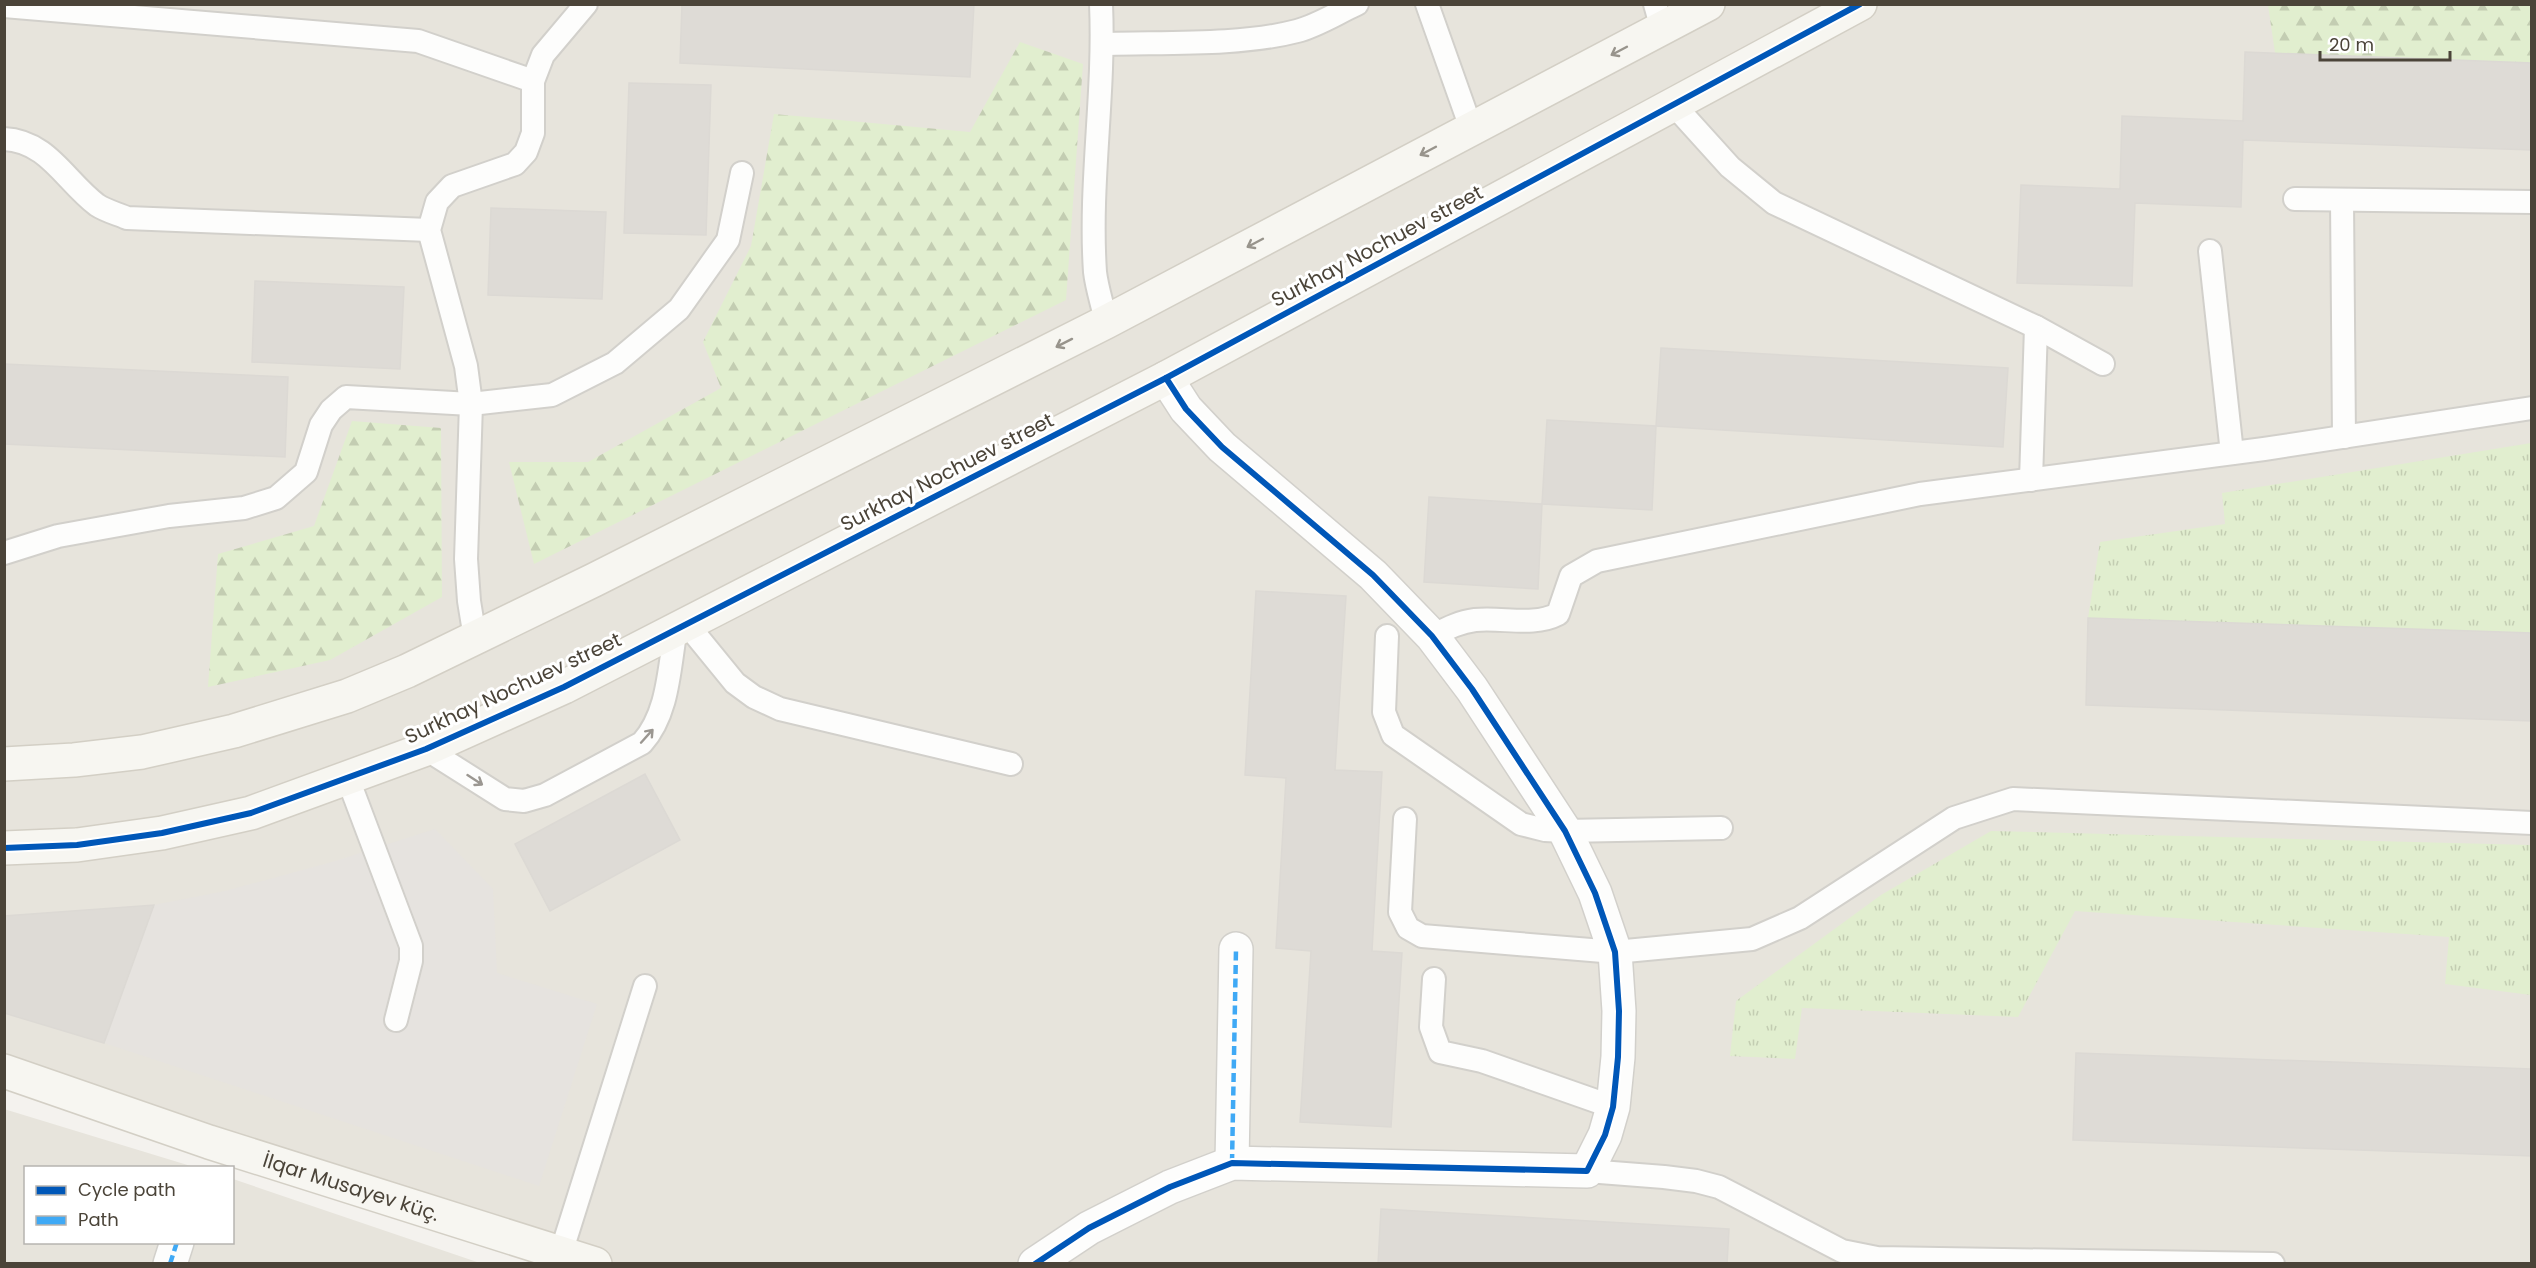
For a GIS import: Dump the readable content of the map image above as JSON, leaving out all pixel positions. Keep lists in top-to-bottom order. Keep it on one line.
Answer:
{"streets":{"street":["Surkhay Nochuev street","İlqar Musayev küç."]},"legend":["Cycle path","Path"],"scale_bar":"20 m"}
